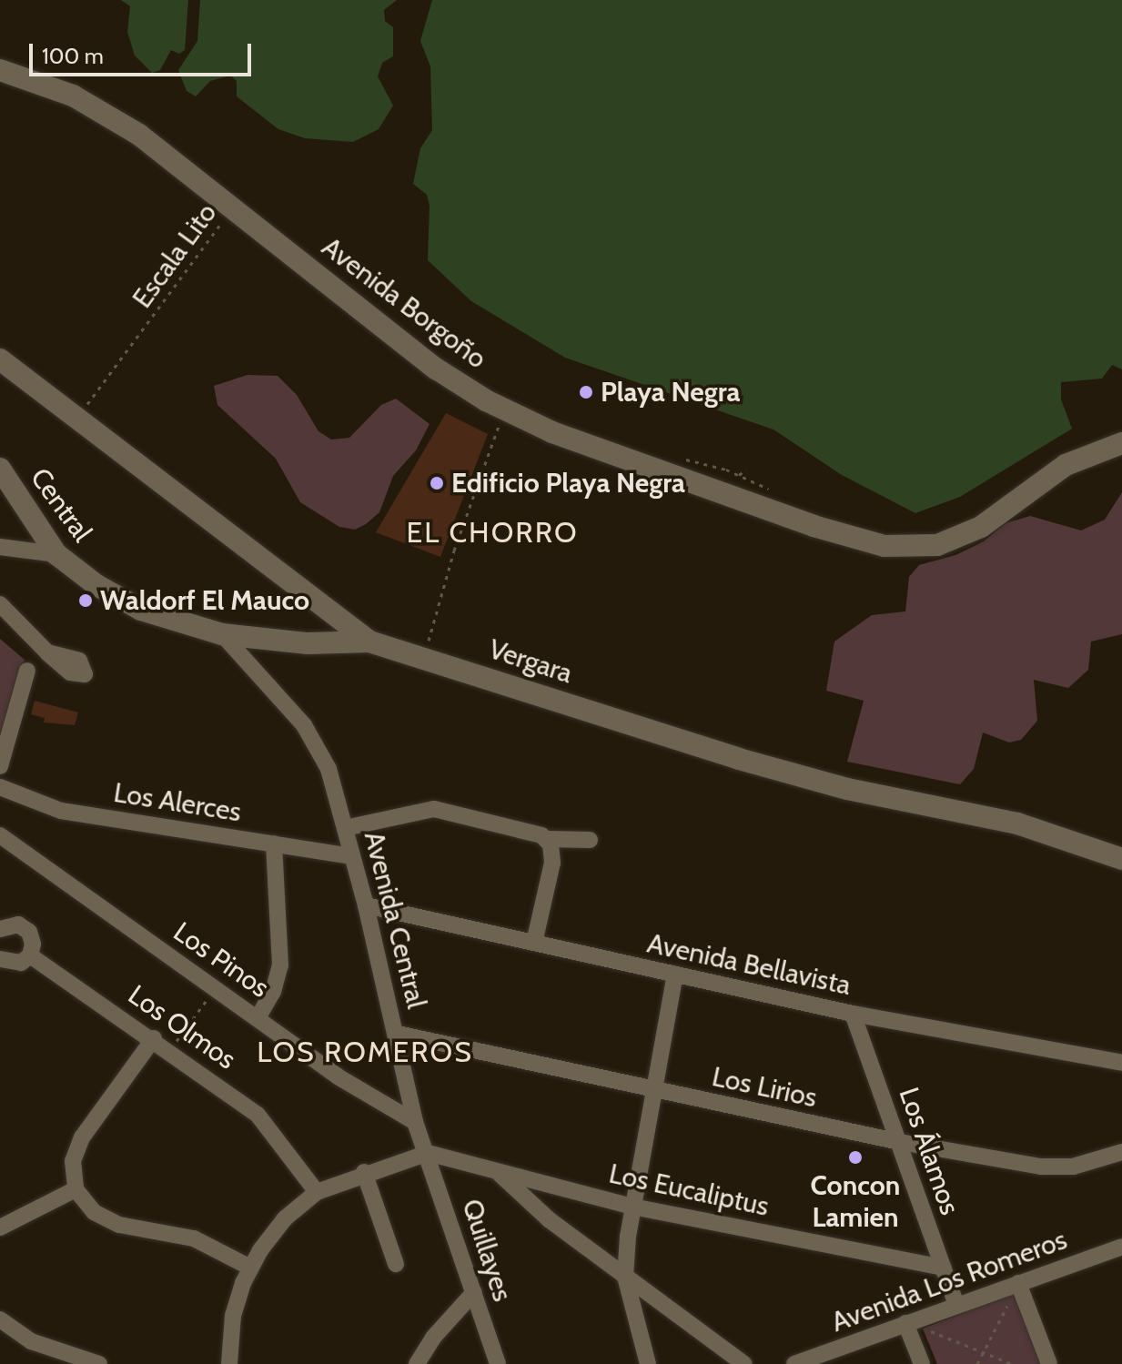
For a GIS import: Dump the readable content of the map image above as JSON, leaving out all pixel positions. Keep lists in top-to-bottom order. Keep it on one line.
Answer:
{"streets":{"street":["Avenida Borgoño","Central","Vergara","Los Alerces","Avenida Central","Los Pinos","Avenida Bellavista","Los Olmos","Los Lirios","Los Álamos","Los Eucaliptus","Quillayes","Avenida Los Romeros"],"path":["Escala Lito"]},"crossings":[["Escala Lito","Avenida Borgoño"],["Escala Lito","Vergara"],["Central","Vergara"],["Central","Avenida Central"],["Los Alerces","Avenida Central"],["Avenida Central","Los Pinos"],["Avenida Central","Avenida Bellavista"],["Avenida Central","Los Lirios"],["Avenida Central","Los Eucaliptus"],["Avenida Central","Quillayes"],["Avenida Bellavista","Los Álamos"],["Los Lirios","Los Álamos"],["Los Álamos","Los Eucaliptus"],["Los Álamos","Avenida Los Romeros"],["Los Eucaliptus","Quillayes"]],"districts":["EL CHORRO","LOS ROMEROS"],"places":["Playa Negra","Edificio Playa Negra","Waldorf El Mauco","Concon Lamien"],"scale_bar":"100 m"}
